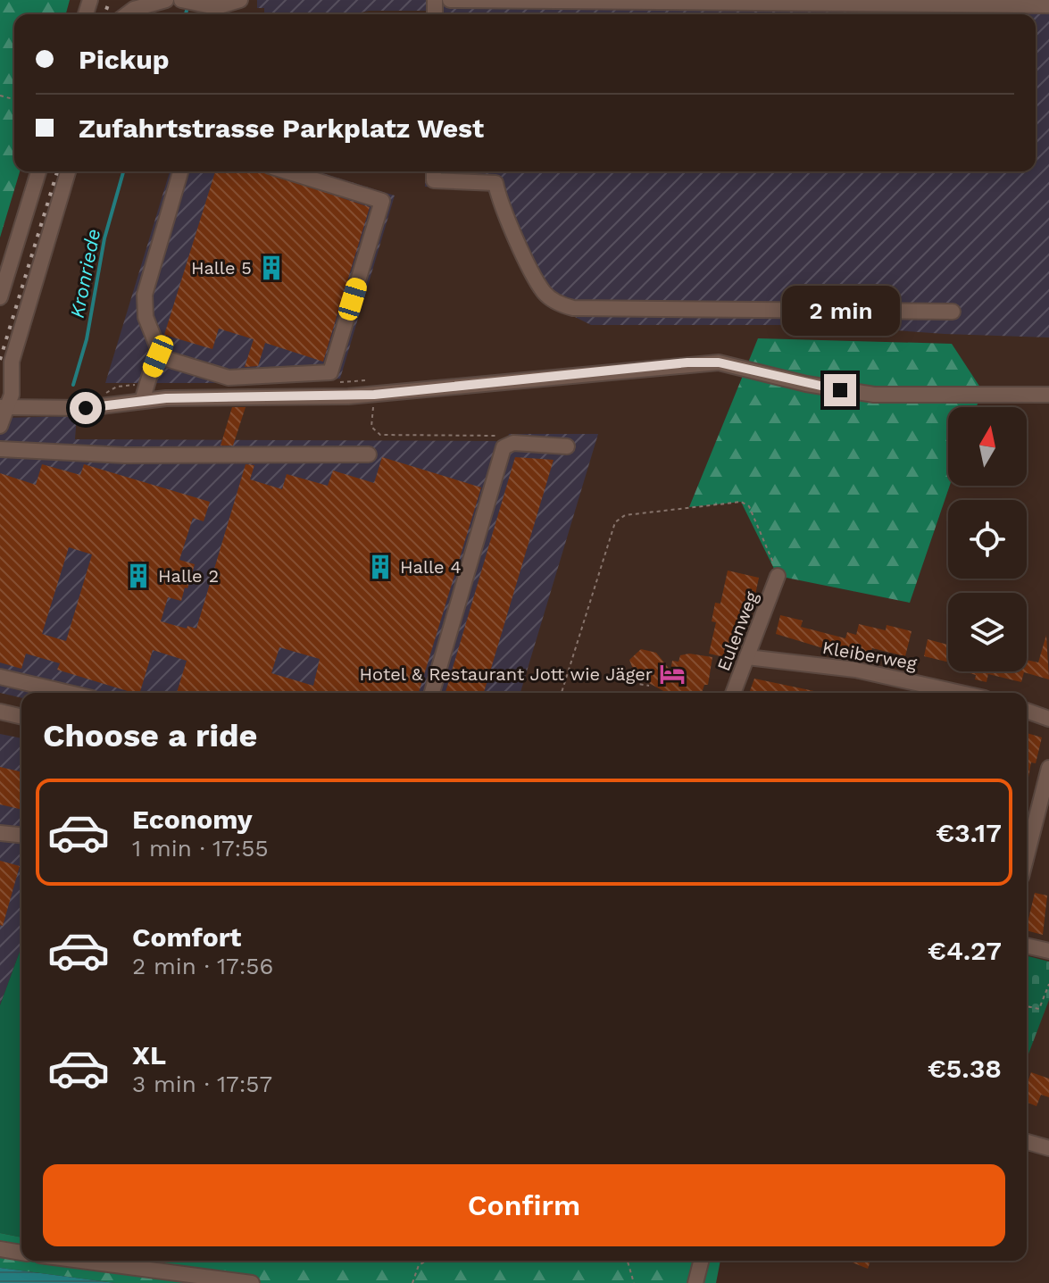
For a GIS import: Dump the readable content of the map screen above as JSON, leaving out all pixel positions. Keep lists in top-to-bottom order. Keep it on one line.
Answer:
{"streets":{"street":["Eulenweg","Kleiberweg"]},"crossings":[["Eulenweg","Kleiberweg"]],"water":["Kronriede"],"places":{"building":["Halle 5","Halle 4","Halle 2"],"hotel":["Hotel & Restaurant Jott wie Jäger"]},"north":"top","page":{"banner":["Pickup","Zufahrtstrasse Parkplatz West"],"bubble":"2 min","heading":"Choose a ride","list":[{"name":"Economy","note":"1 min · 17:55","value":"€3.17"},{"name":"Comfort","note":"2 min · 17:56","value":"€4.27"},{"name":"XL","note":"3 min · 17:57","value":"€5.38"}],"buttons":"Confirm"}}
